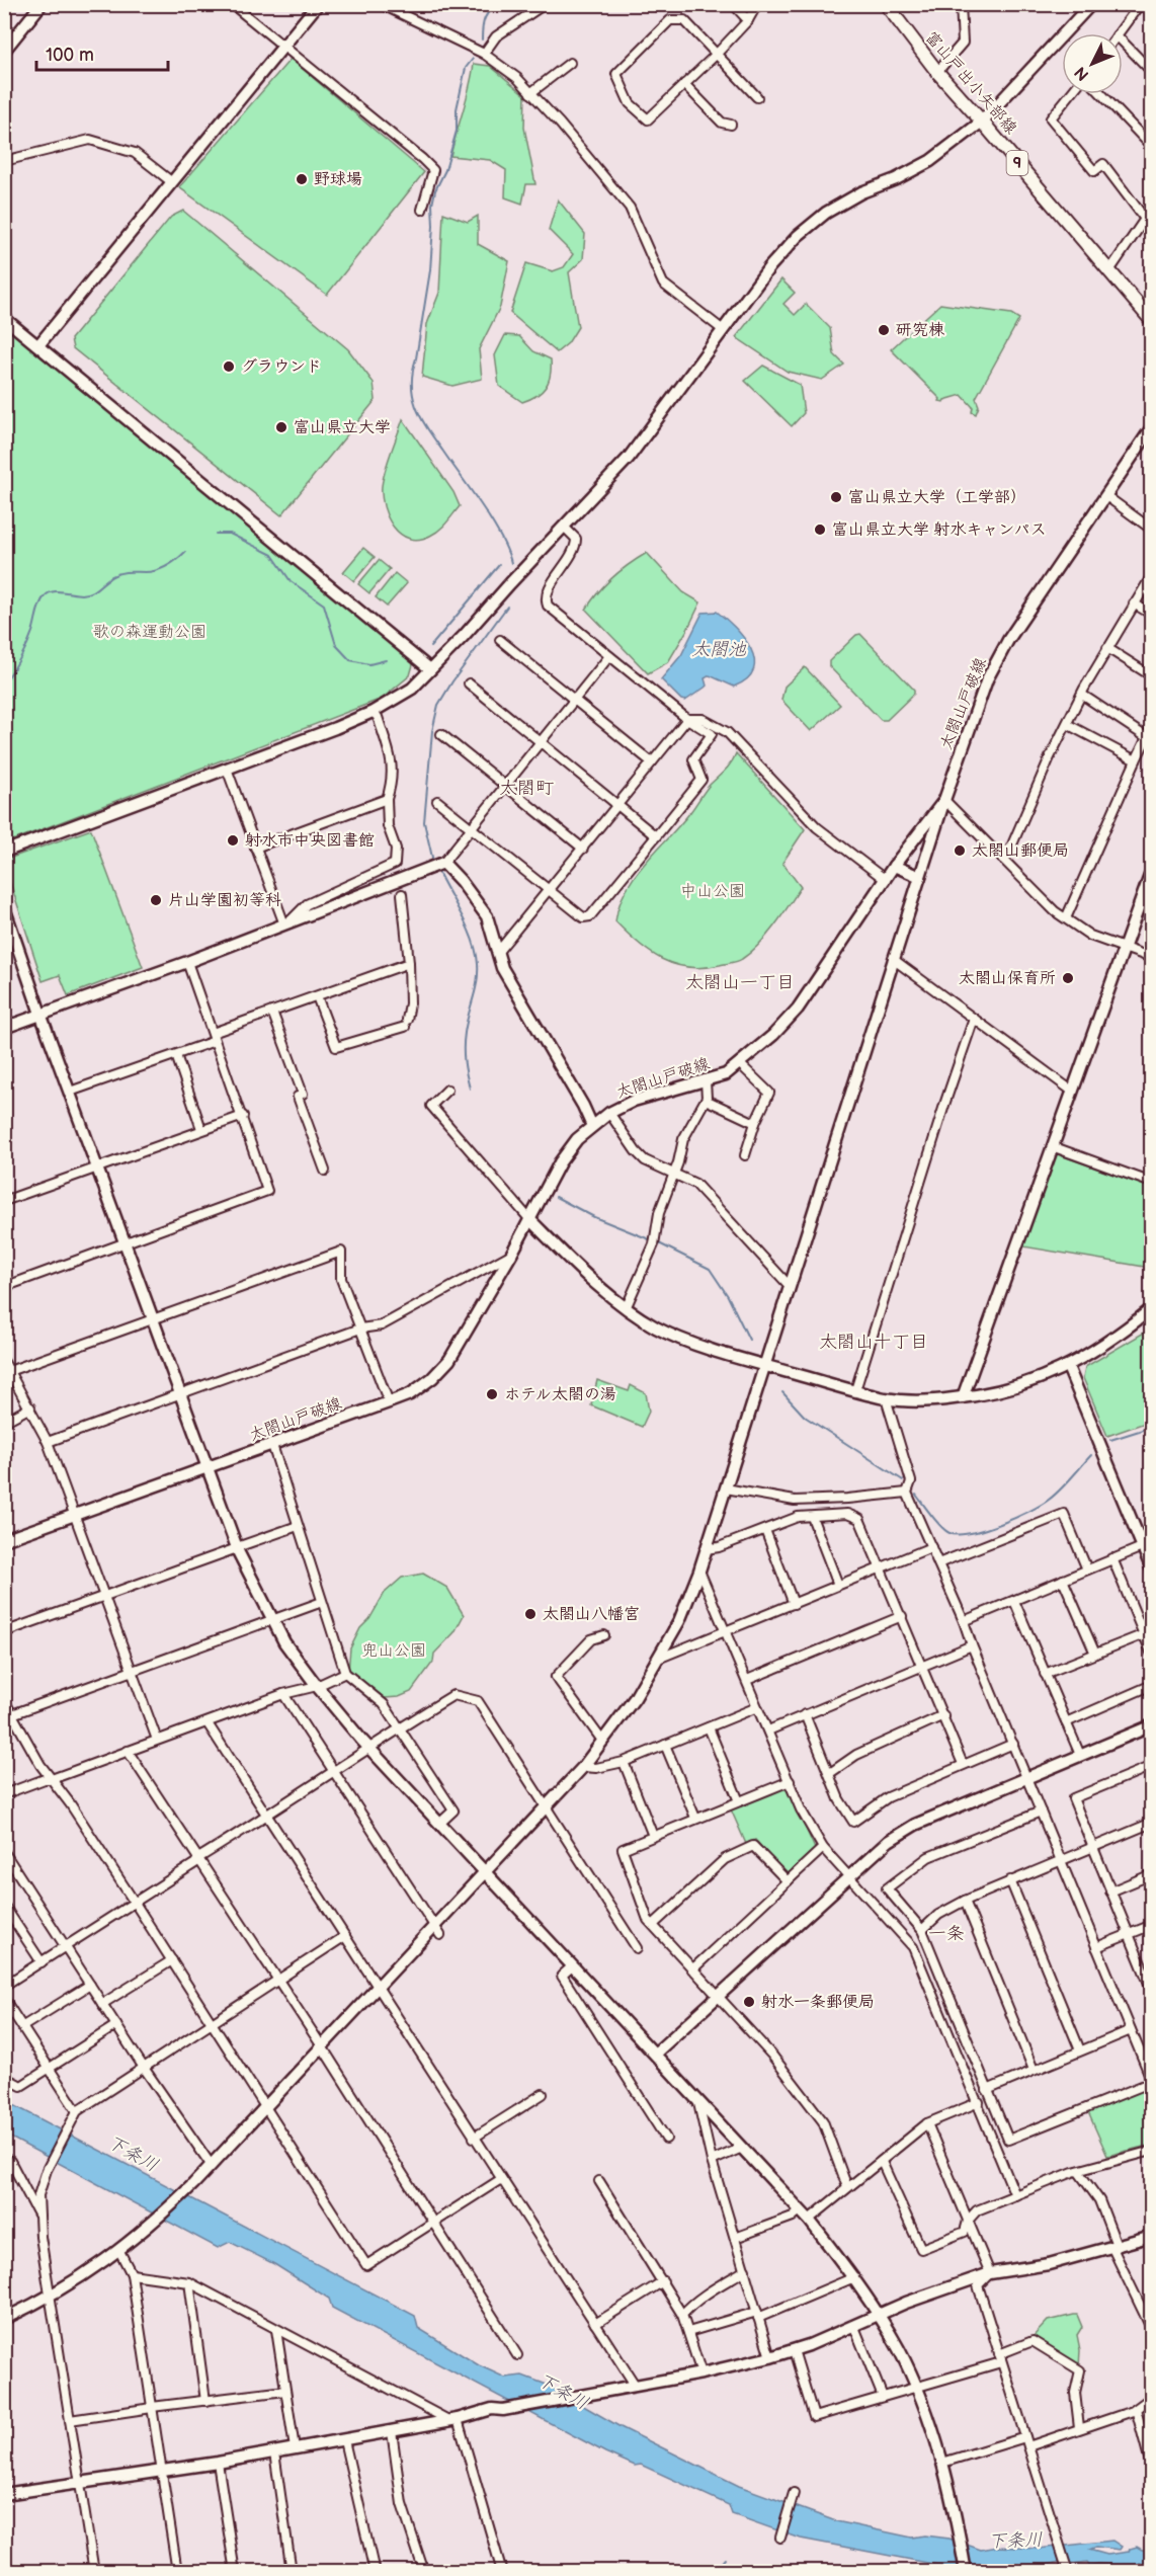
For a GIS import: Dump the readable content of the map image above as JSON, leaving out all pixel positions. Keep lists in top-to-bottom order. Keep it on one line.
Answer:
{"streets":{"main road":["富山戸出小矢部線","9"],"street":["太閤山戸破線"]},"districts":["太閤町","太閤山一丁目","太閤山十丁目","一条"],"water":["太閤池","下条川"],"parks":["歌の森運動公園","中山公園","兜山公園"],"places":["野球場","研究棟","グラウンド","富山県立大学","富山県立大学（工学部）","富山県立大学 射水キャンパス","射水市中央図書館","太閤山郵便局","片山学園初等科","太閤山保育所","ホテル太閤の湯","太閤山八幡宮","射水一条郵便局"],"scale_bar":"100 m","north":"bottom left"}
